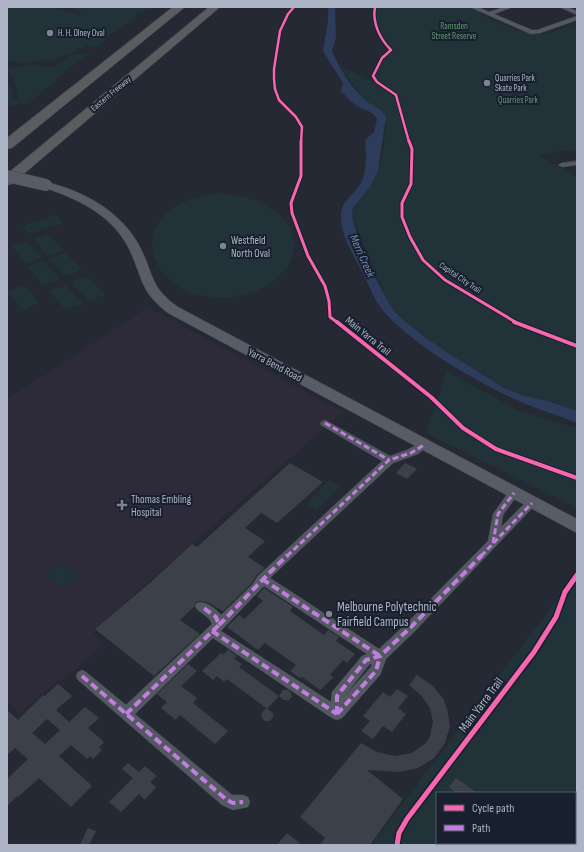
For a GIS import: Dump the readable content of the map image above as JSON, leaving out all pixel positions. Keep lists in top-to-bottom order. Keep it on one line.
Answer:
{"streets":{"highway":["Eastern Freeway"],"street":["Yarra Bend Road"],"cycle path":["Capital City Trail","Main Yarra Trail"]},"water":["Merri Creek"],"parks":["Ramsden Street Reserve","Quarries Park"],"places":{"other":["H. H. Olney Oval","Quarries Park Skate Park","Westfield North Oval","Melbourne Polytechnic Fairfield Campus"],"health":["Thomas Embling Hospital"]},"legend":["Cycle path","Path"]}
